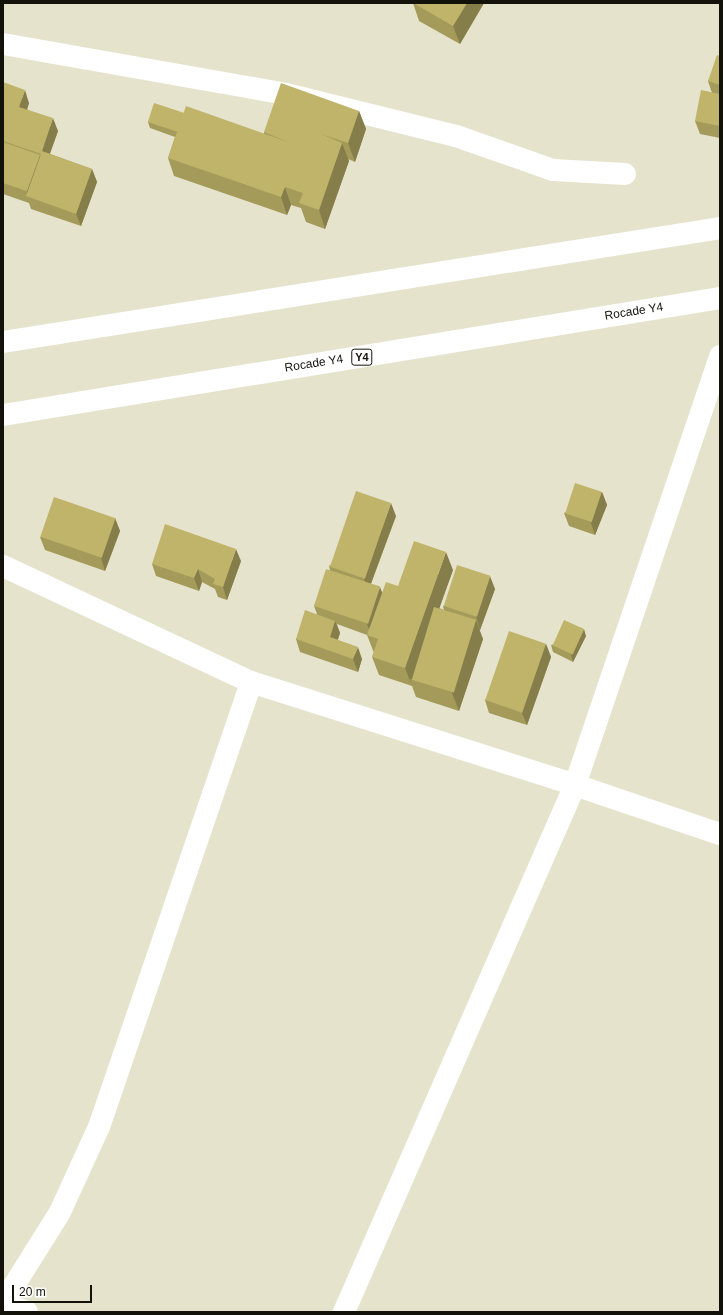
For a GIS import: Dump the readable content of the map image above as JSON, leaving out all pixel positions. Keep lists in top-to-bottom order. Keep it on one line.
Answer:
{"streets":{"main road":["Rocade Y4","Y4"]},"scale_bar":"20 m"}
